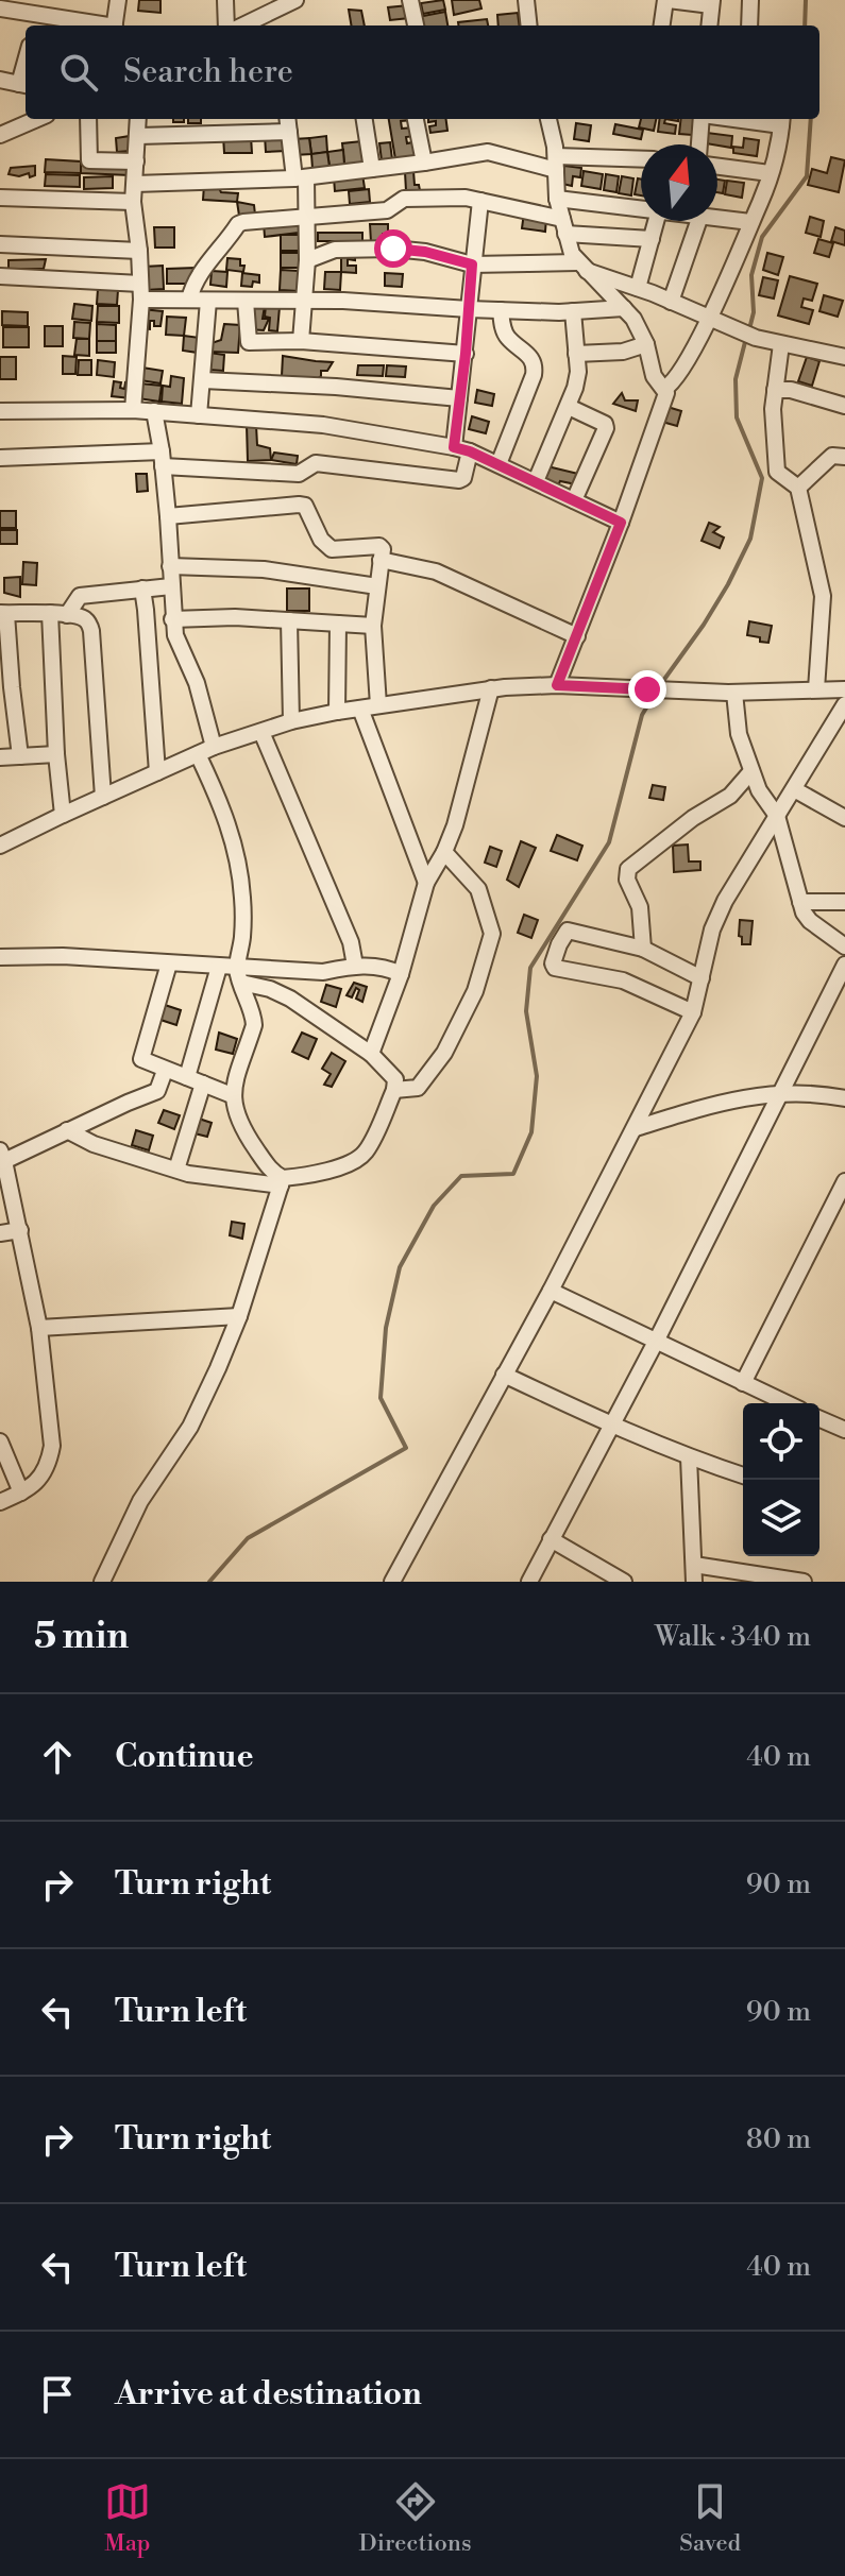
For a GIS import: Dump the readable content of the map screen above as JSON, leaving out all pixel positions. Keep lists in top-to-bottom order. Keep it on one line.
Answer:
{"north":"top","page":{"search":"Search here","heading":["5 min","Walk · 340 m"],"list":[["Continue","40 m"],["Turn right","90 m"],["Turn left","90 m"],["Turn right","80 m"],["Turn left","40 m"],"Arrive at destination"],"nav":["Map","Directions","Saved"]}}
